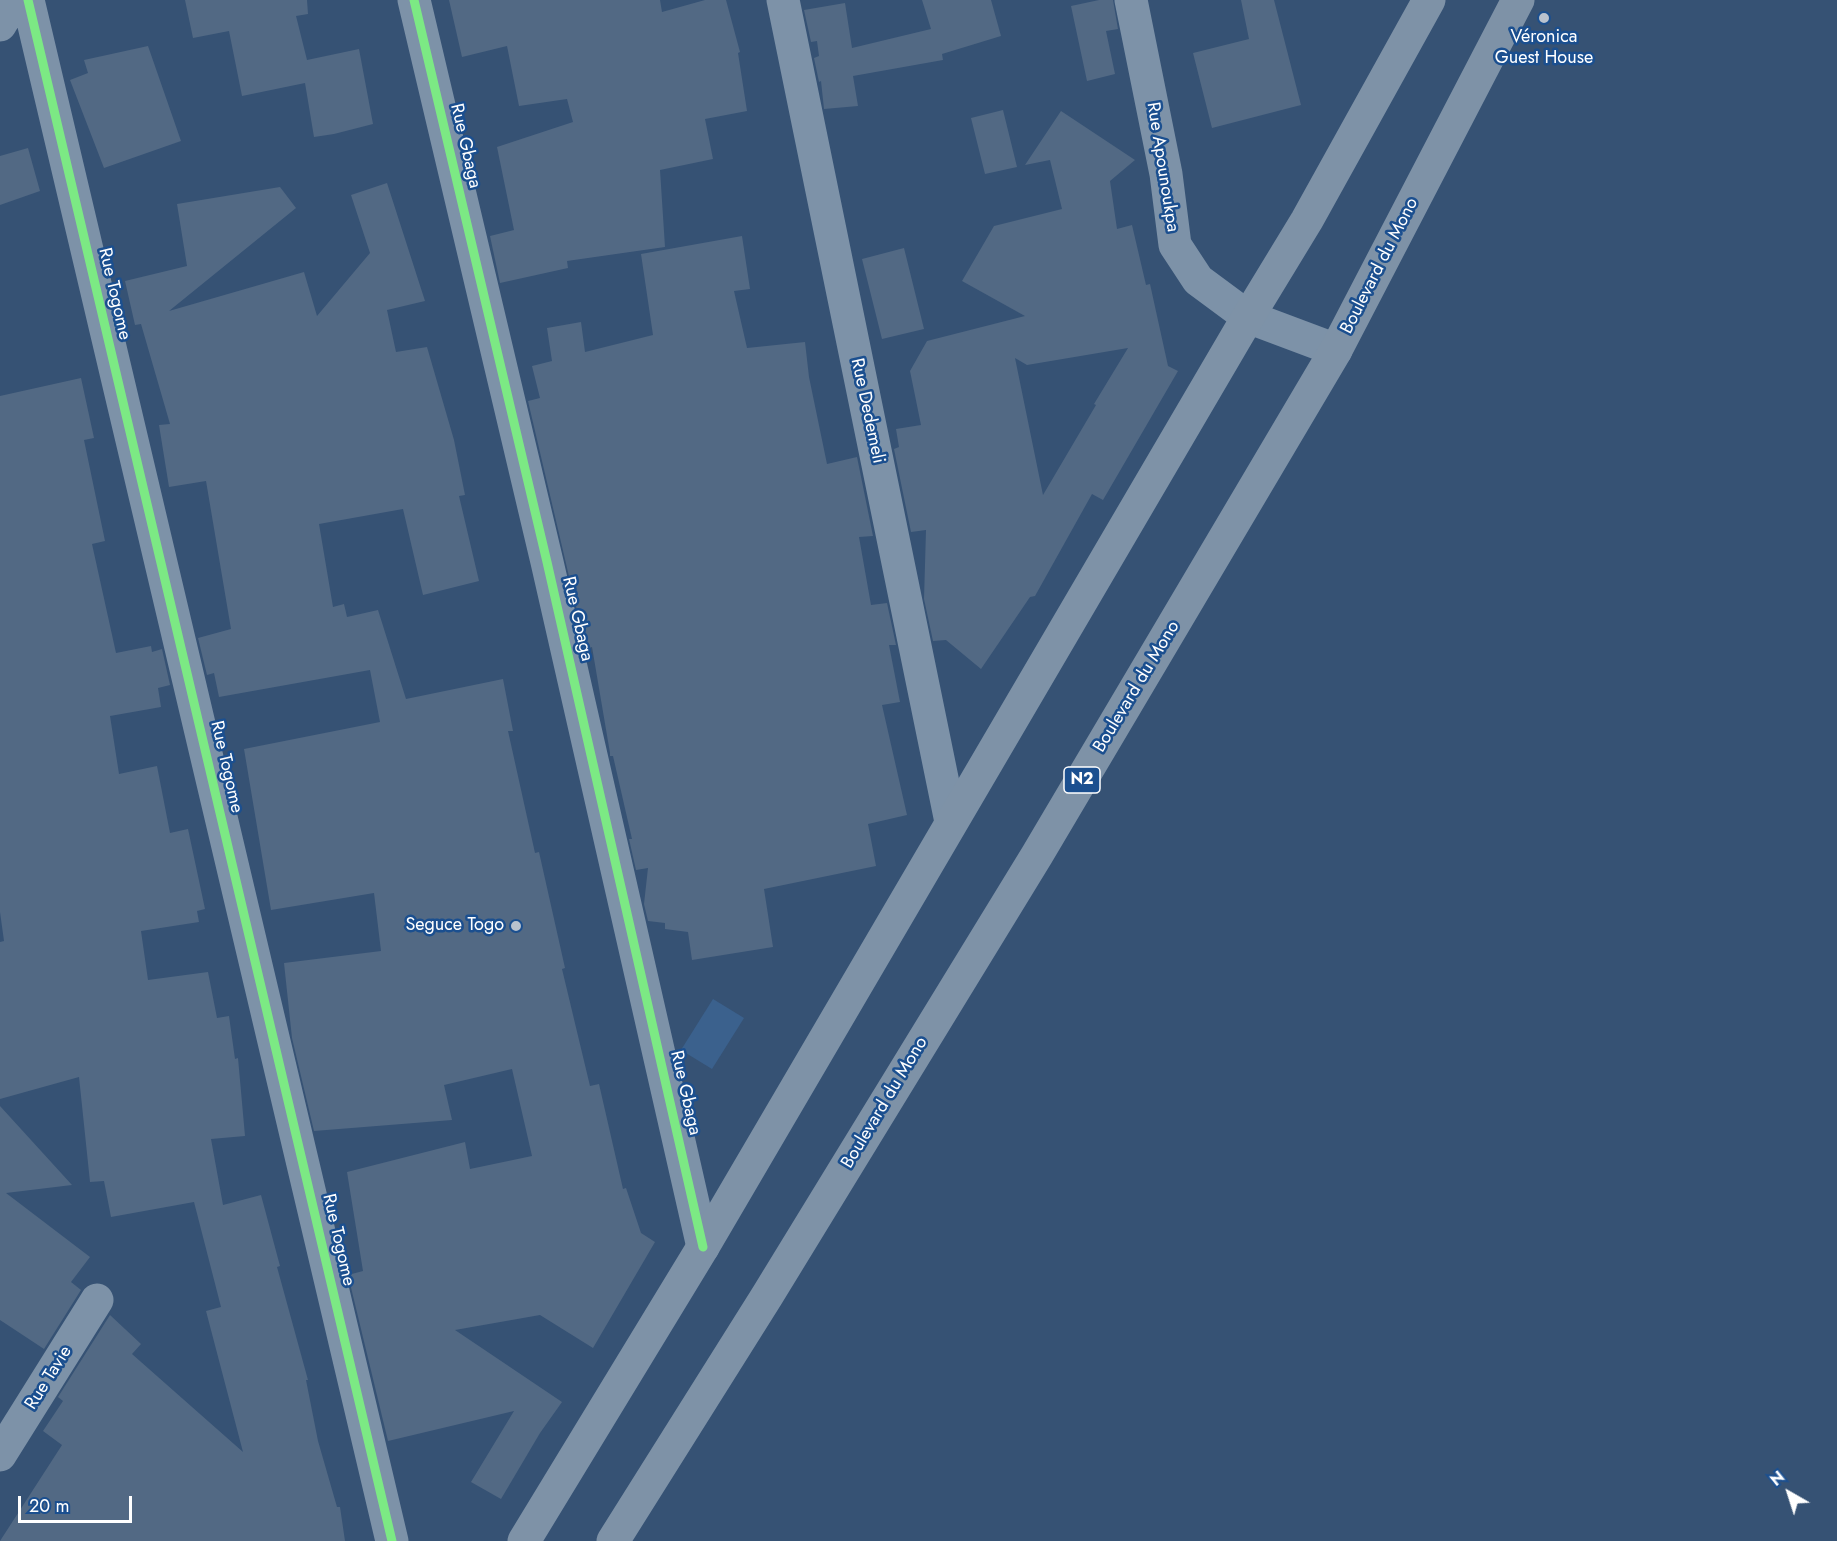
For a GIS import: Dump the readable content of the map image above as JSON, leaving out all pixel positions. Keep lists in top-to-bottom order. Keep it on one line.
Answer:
{"streets":{"highway":["Boulevard du Mono","N2"],"street":["Rue Gbaga","Rue Apounoukpa","Rue Togome","Rue Dedemeli","Rue Tavie"]},"crossings":[["Rue Apounoukpa","Boulevard du Mono"]],"places":["Véronica Guest House","Seguce Togo"],"scale_bar":"20 m","north":"top left"}
